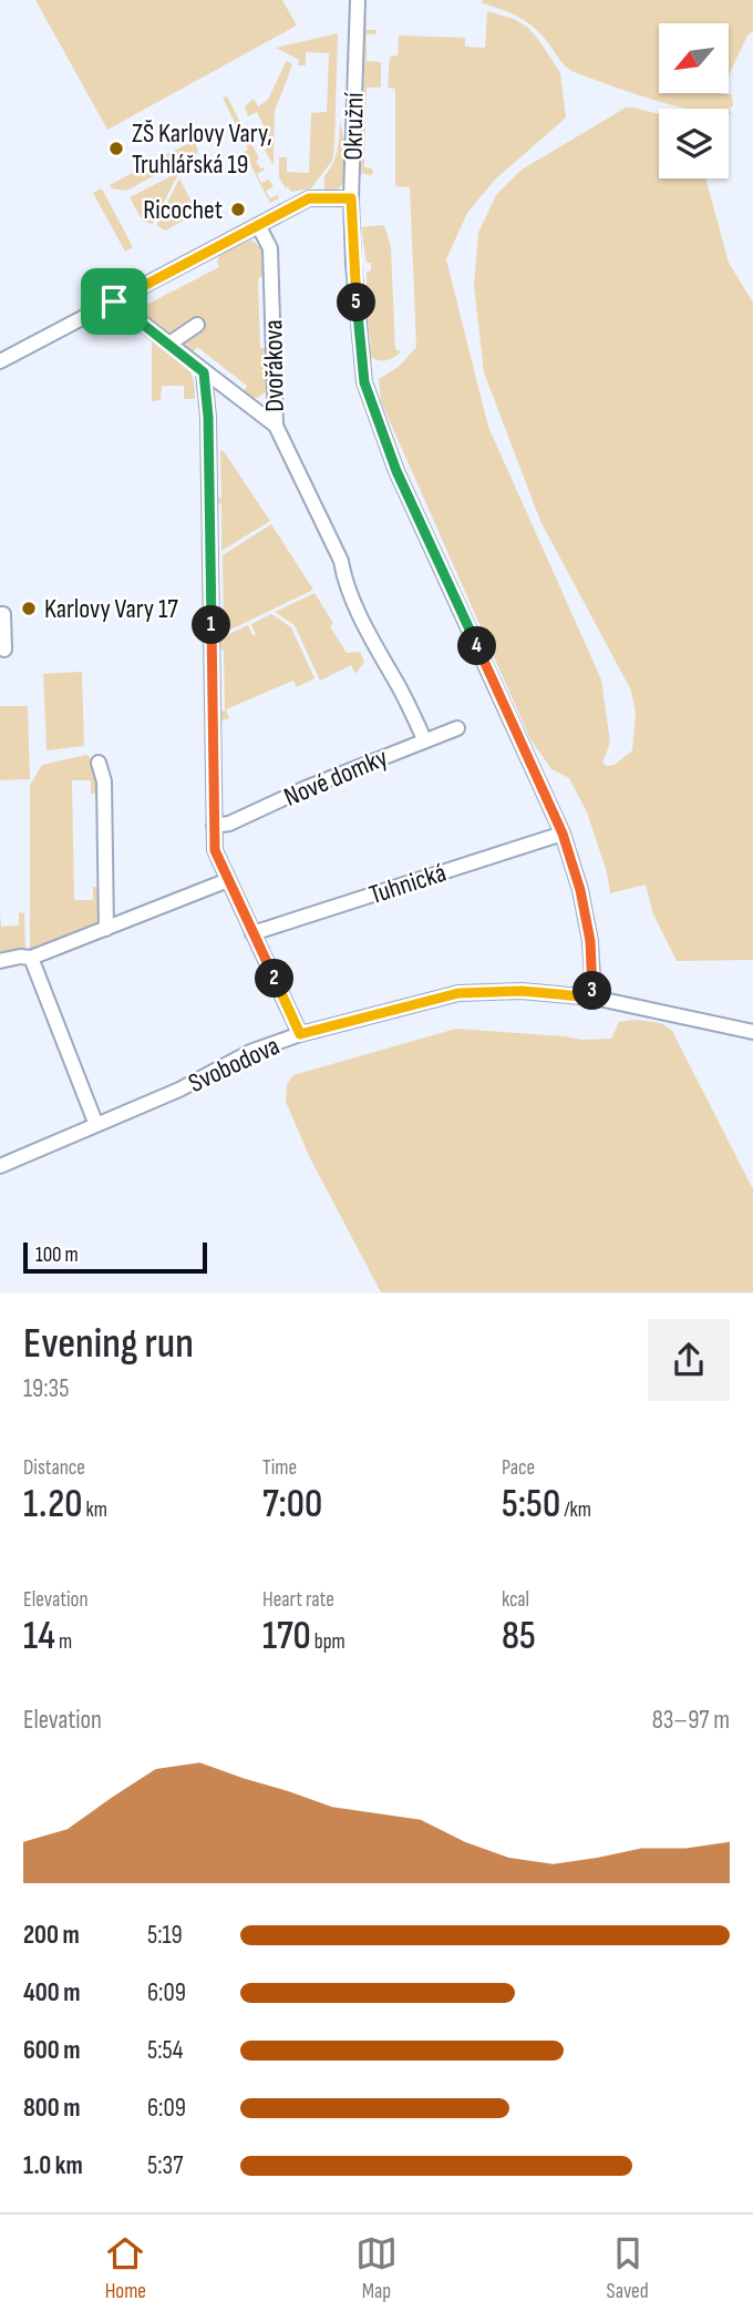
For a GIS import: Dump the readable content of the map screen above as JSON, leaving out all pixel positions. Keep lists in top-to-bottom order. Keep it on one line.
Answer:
{"streets":{"street":["Okružní","Dvořákova","Nové domky","Tuhnická","Svobodova"]},"crossings":[["Okružní","Tuhnická"],["Okružní","Svobodova"]],"places":["ZŠ Karlovy Vary, Truhlářská 19","Ricochet","Karlovy Vary 17"],"scale_bar":"100 m","north":"bottom left","page":{"pins":["5","1","4","2","3"],"scale":"100 m","heading":["Evening run","19:35"],"stats":[["Distance","1.20 km"],["Time","7:00"],["Pace","5:50 /km"],["Elevation","14 m"],["Heart rate","170 bpm"],["kcal","85"]],"chart":["Elevation","83–97 m"],"list":[{"name":"200 m","note":"5:19"},{"name":"400 m","note":"6:09"},{"name":"600 m","note":"5:54"},{"name":"800 m","note":"6:09"},{"name":"1.0 km","note":"5:37"}],"tabs":["Home","Map","Saved"]}}
